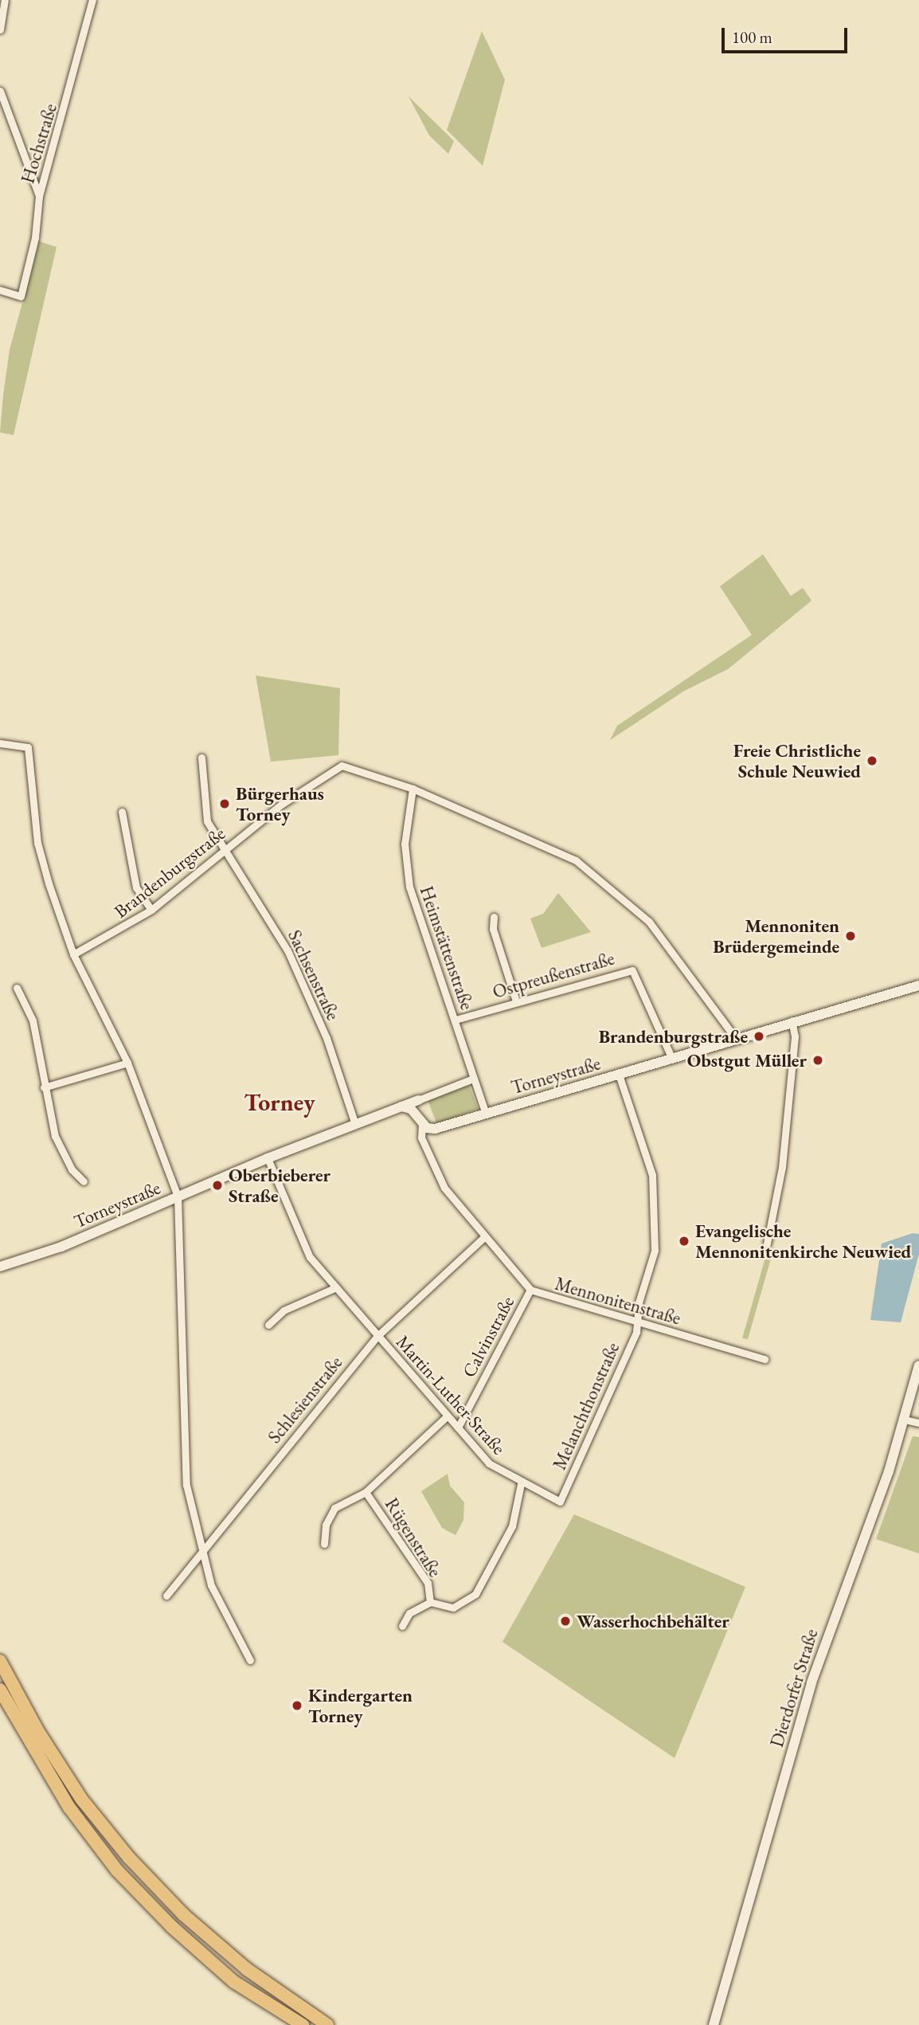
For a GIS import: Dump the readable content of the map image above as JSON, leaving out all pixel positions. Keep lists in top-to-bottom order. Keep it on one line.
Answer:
{"streets":{"street":["Hochstraße","Brandenburgstraße","Heimstättenstraße","Sachsenstraße","Ostpreußenstraße","Torneystraße","Mennonitenstraße","Calvinstraße","Martin-Luther-Straße","Schlesienstraße","Melanchthonstraße","Rügenstraße","Dierdorfer Straße"]},"crossings":[["Brandenburgstraße","Heimstättenstraße"],["Brandenburgstraße","Sachsenstraße"],["Brandenburgstraße","Torneystraße"],["Heimstättenstraße","Ostpreußenstraße"],["Heimstättenstraße","Torneystraße"],["Sachsenstraße","Torneystraße"],["Ostpreußenstraße","Torneystraße"],["Torneystraße","Mennonitenstraße"],["Torneystraße","Martin-Luther-Straße"],["Torneystraße","Melanchthonstraße"],["Mennonitenstraße","Calvinstraße"],["Mennonitenstraße","Schlesienstraße"],["Mennonitenstraße","Melanchthonstraße"],["Calvinstraße","Martin-Luther-Straße"],["Martin-Luther-Straße","Schlesienstraße"],["Martin-Luther-Straße","Melanchthonstraße"]],"districts":["Torney"],"places":["Freie Christliche Schule Neuwied","Bürgerhaus Torney","Mennoniten Brüdergemeinde","Brandenburgstraße","Obstgut Müller","Oberbieberer Straße","Evangelische Mennonitenkirche Neuwied","Wasserhochbehälter","Kindergarten Torney"],"scale_bar":"100 m"}
